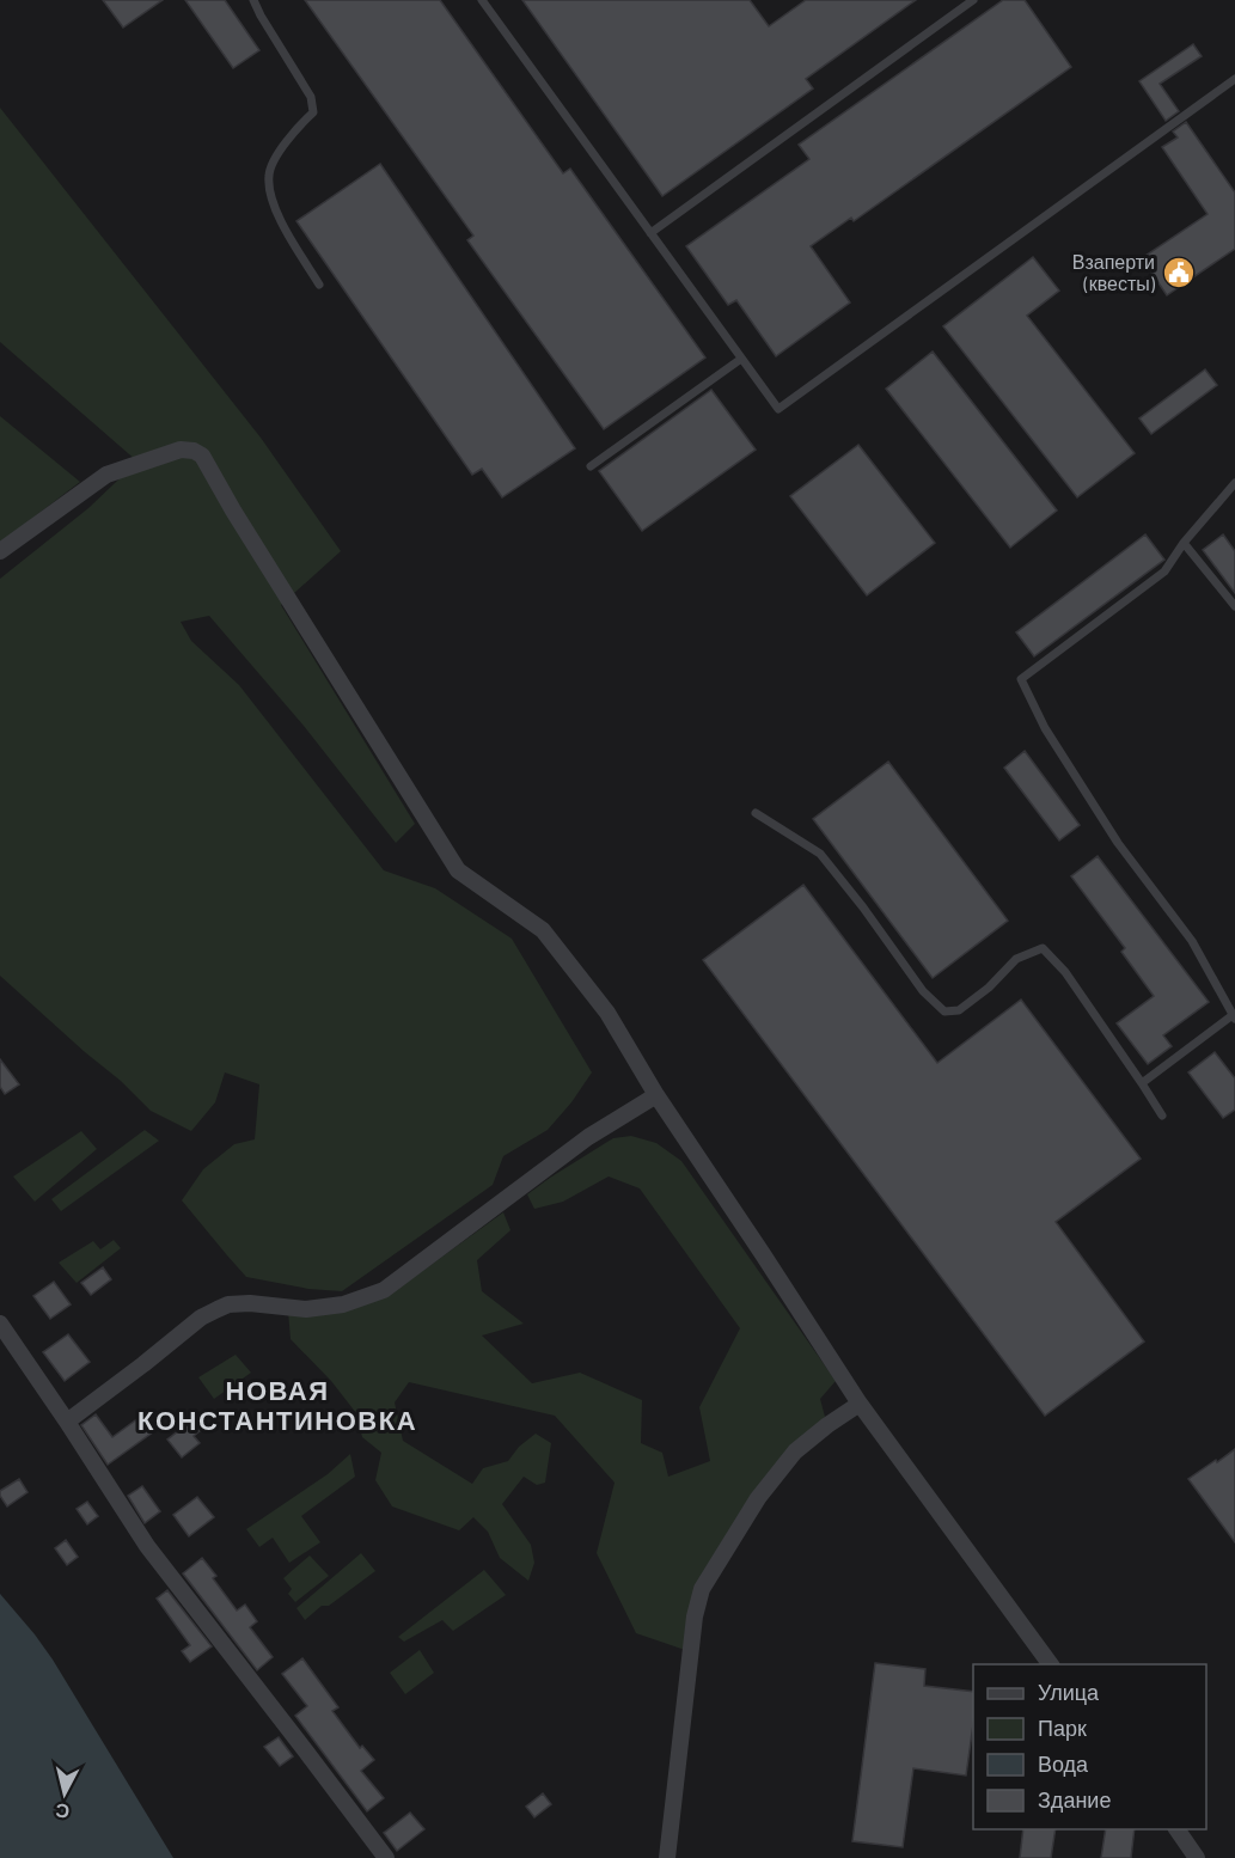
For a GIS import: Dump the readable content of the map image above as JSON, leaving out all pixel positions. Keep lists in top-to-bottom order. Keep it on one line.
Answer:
{"districts":["НОВАЯ КОНСТАНТИНОВКА"],"places":{"public building":["Взаперти (квесты)"]},"legend":["Улица","Парк","Вода","Здание"],"north":"bottom"}
